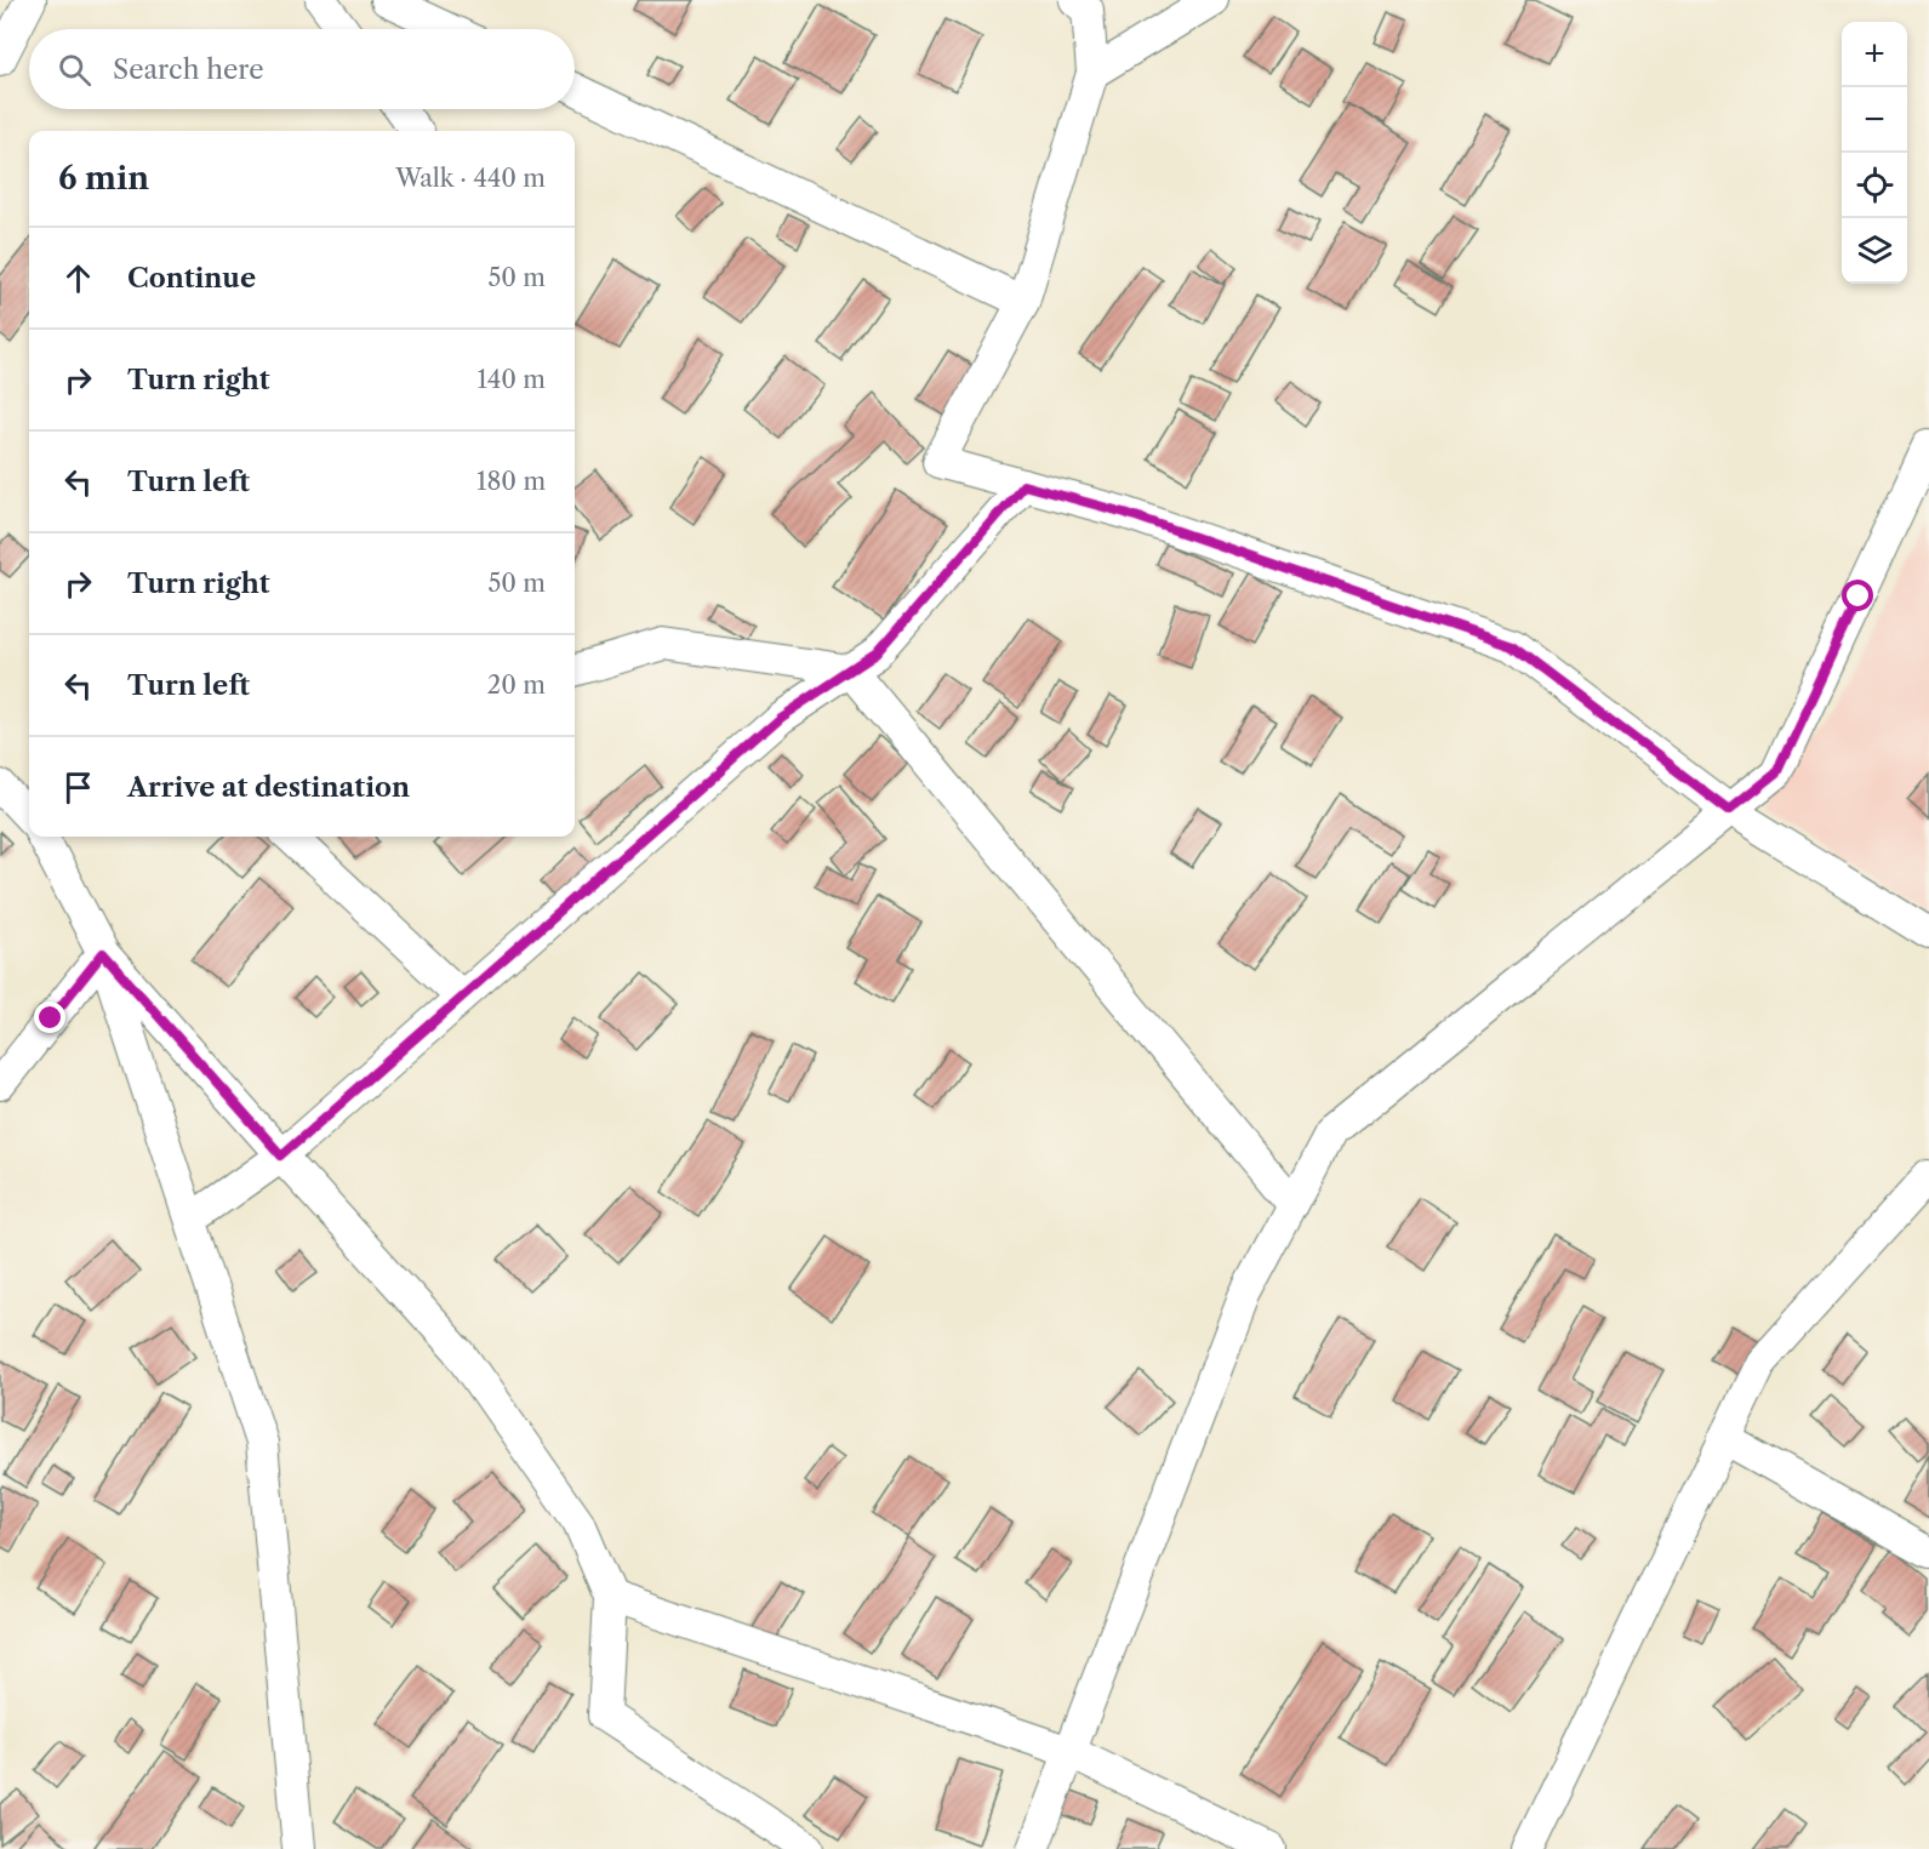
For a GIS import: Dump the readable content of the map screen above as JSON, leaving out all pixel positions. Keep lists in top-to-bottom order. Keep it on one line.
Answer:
{"page":{"map_buttons":["+","−"],"search":"Search here","heading":["6 min","Walk · 440 m"],"list":[["Continue","50 m"],["Turn right","140 m"],["Turn left","180 m"],["Turn right","50 m"],["Turn left","20 m"],"Arrive at destination"]}}
